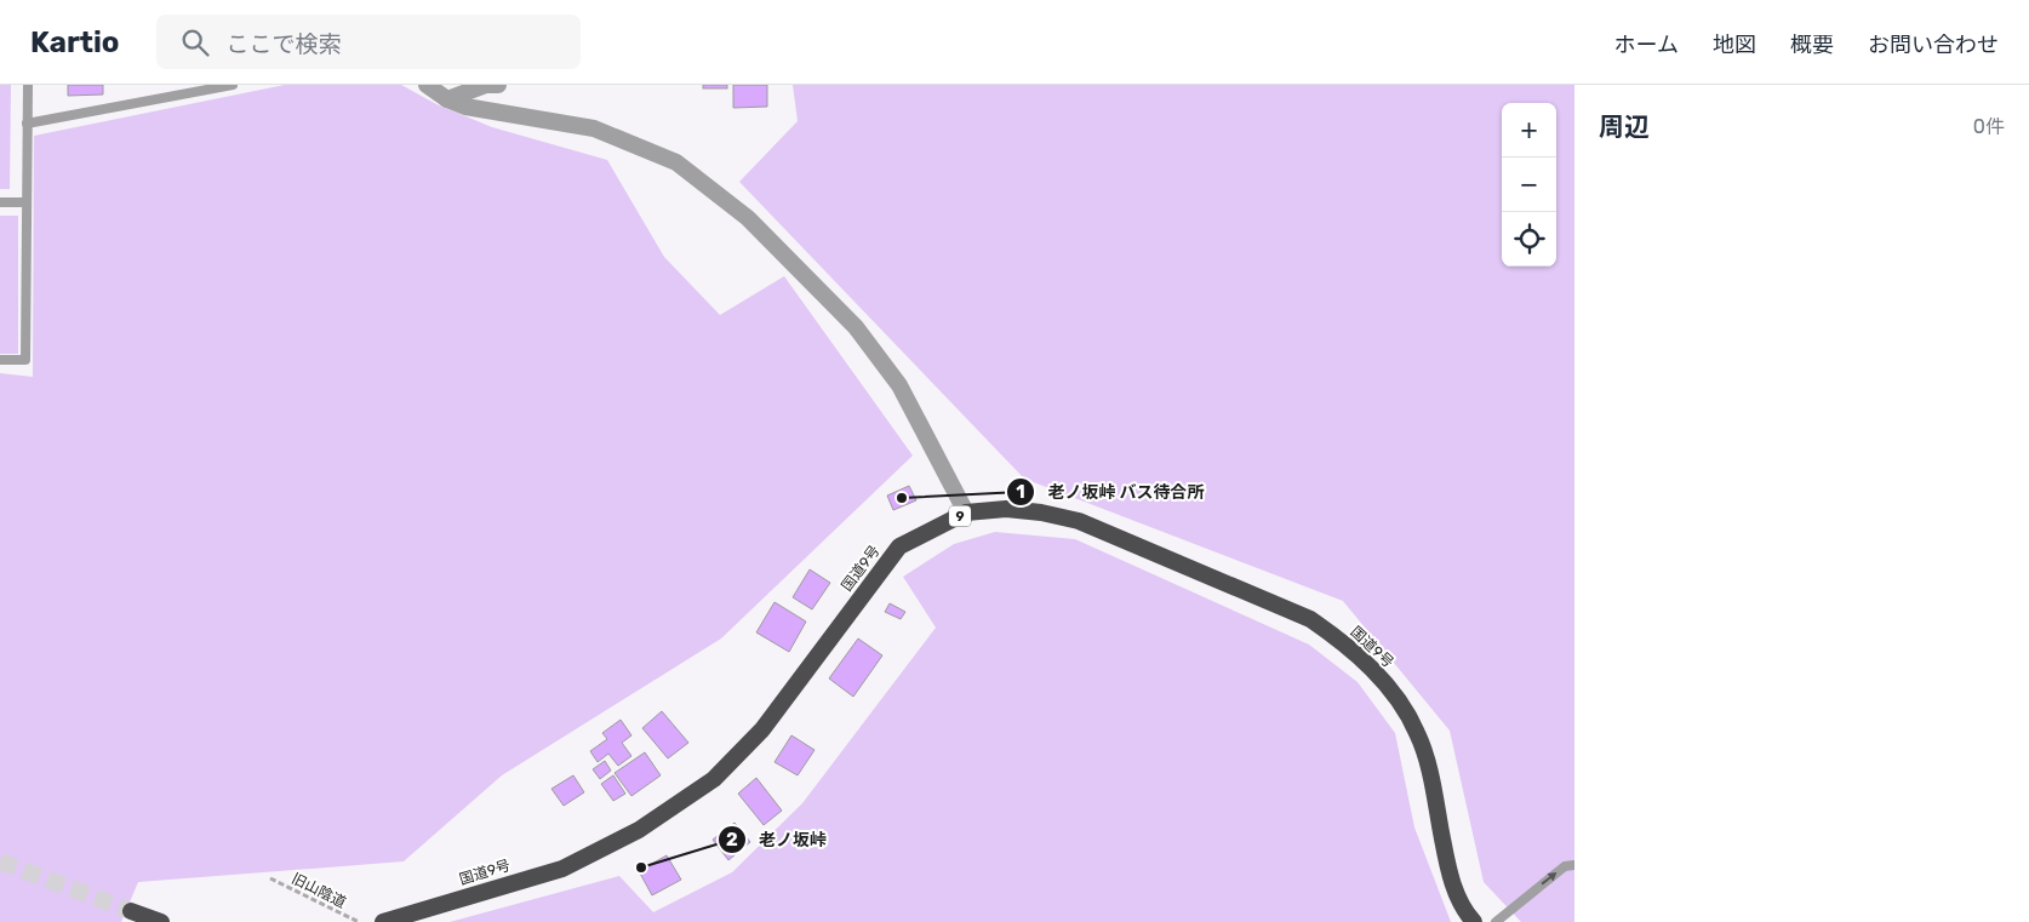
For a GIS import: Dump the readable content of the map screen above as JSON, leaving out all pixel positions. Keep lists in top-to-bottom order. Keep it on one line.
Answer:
{"streets":{"highway":["9","国道9号"],"path":["旧山陰道"]},"places":["老ノ坂峠 バス待合所","老ノ坂峠"],"page":{"header":"Kartio","search":"ここで検索","nav":["ホーム","地図","概要","お問い合わせ"],"heading":["周辺","0件"],"map_buttons":["+","−"]}}
